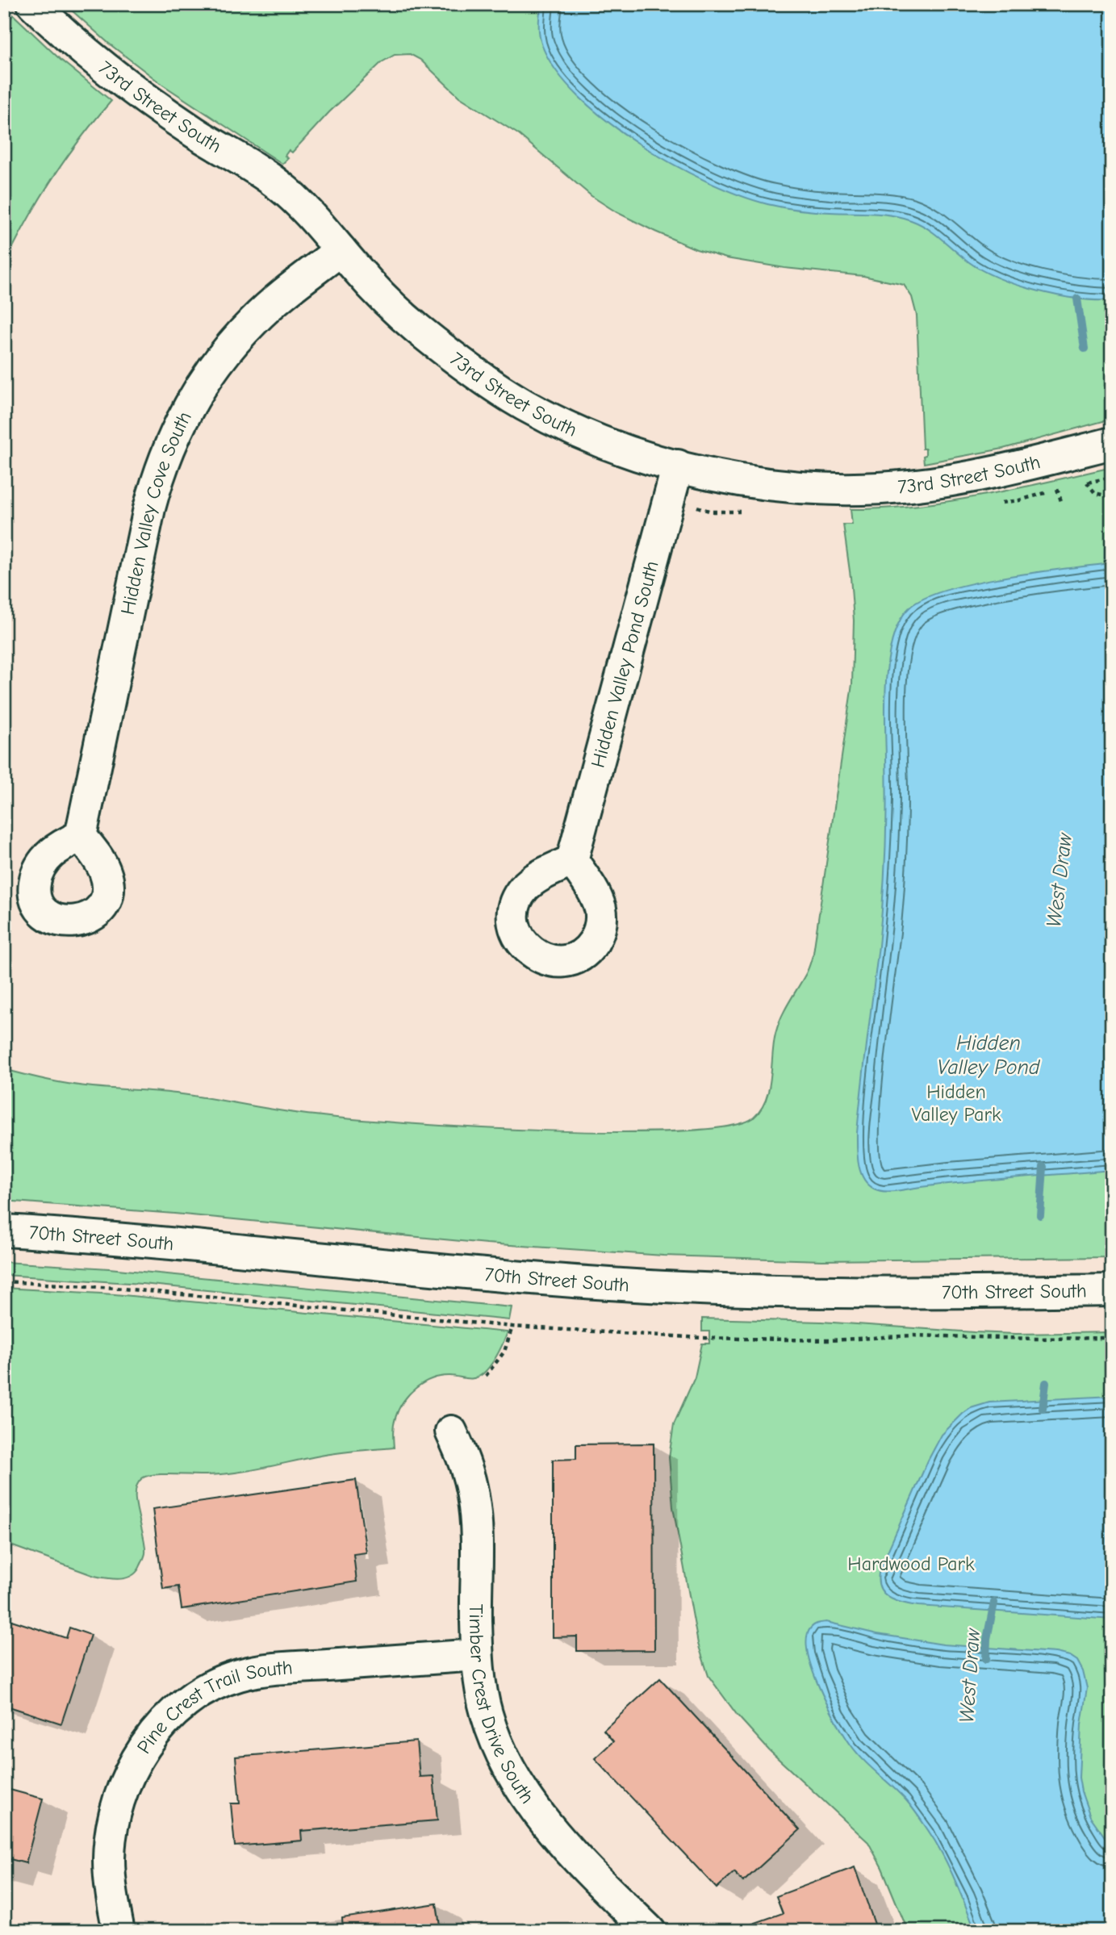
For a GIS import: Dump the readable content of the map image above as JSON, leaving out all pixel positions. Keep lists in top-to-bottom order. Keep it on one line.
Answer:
{"streets":{"street":["73rd Street South","Hidden Valley Cove South","Hidden Valley Pond South","70th Street South","Timber Crest Drive South","Pine Crest Trail South"]},"crossings":[["73rd Street South","Hidden Valley Cove South"],["73rd Street South","Hidden Valley Pond South"],["Timber Crest Drive South","Pine Crest Trail South"]],"water":["West Draw","Hidden Valley Pond"],"parks":["Hidden Valley Park","Hardwood Park"]}
